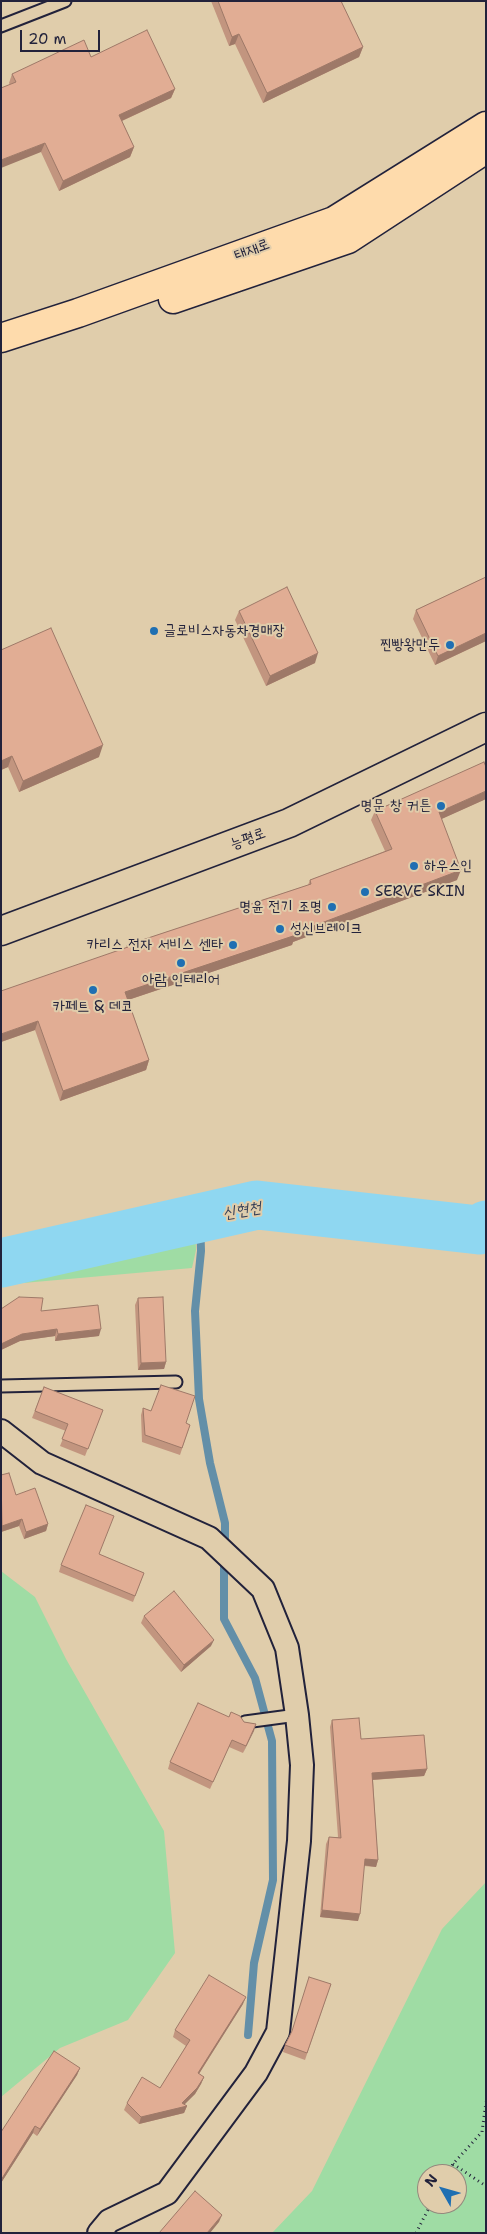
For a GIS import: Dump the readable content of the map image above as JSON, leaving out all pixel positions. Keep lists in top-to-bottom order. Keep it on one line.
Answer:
{"streets":{"highway":["태재로"],"main road":["능평로"]},"water":["신현천"],"places":["글로비스자동차경매장","찐빵왕만두","명문 창 커튼","하우스인","SERVE SKIN","명윤 전기 조명","성신브레이크","카리스 전자 서비스 센타","아람 인테리어","카페트 & 데코"],"scale_bar":"20 m","north":"top left"}
